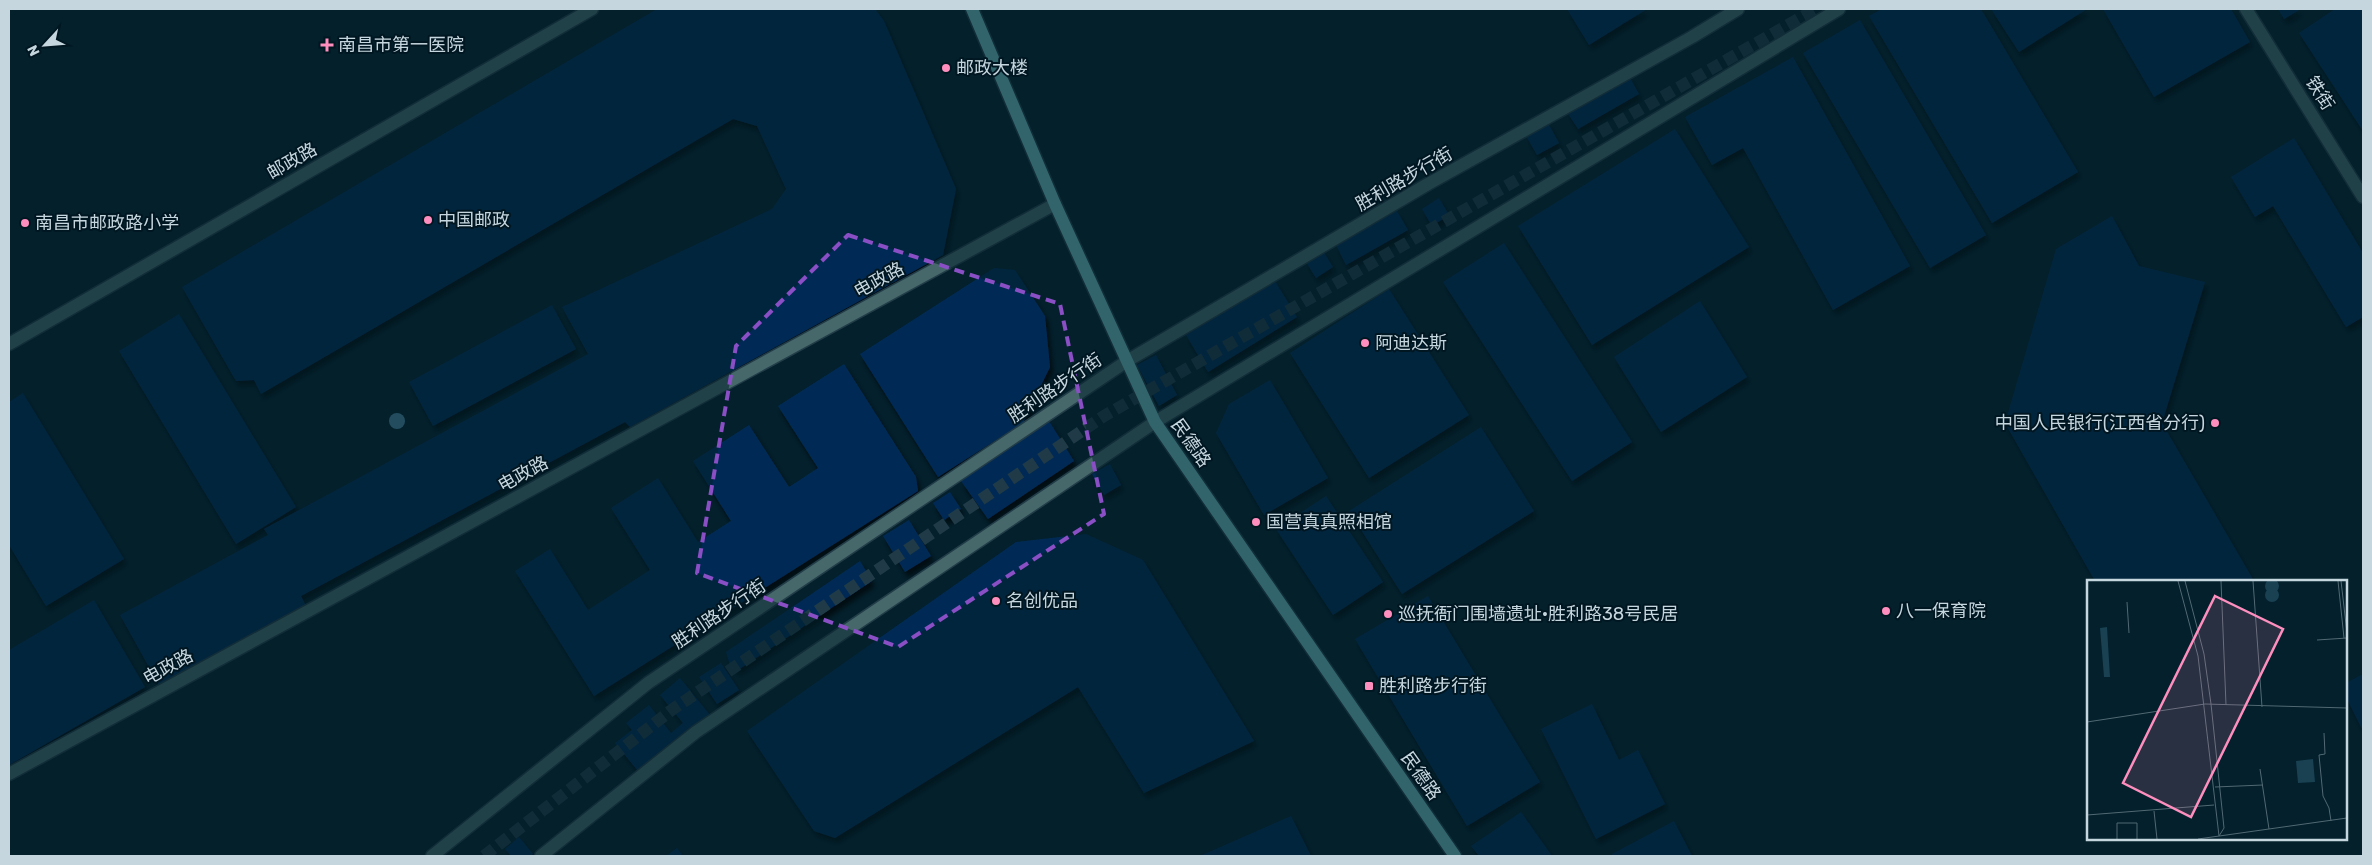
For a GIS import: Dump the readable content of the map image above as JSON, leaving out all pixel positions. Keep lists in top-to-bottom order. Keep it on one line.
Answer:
{"streets":{"main road":["民德路"],"street":["铁街","邮政路","胜利路步行街","电政路"]},"crossings":[["胜利路步行街","民德路"],["电政路","民德路"]],"places":{"health":["南昌市第一医院"],"other":["邮政大楼","中国邮政","南昌市邮政路小学","阿迪达斯","中国人民银行(江西省分行)","国营真真照相馆","名创优品","八一保育院","巡抚衙门围墙遗址·胜利路38号民居"],"transit":["胜利路步行街"]},"north":"bottom left"}
